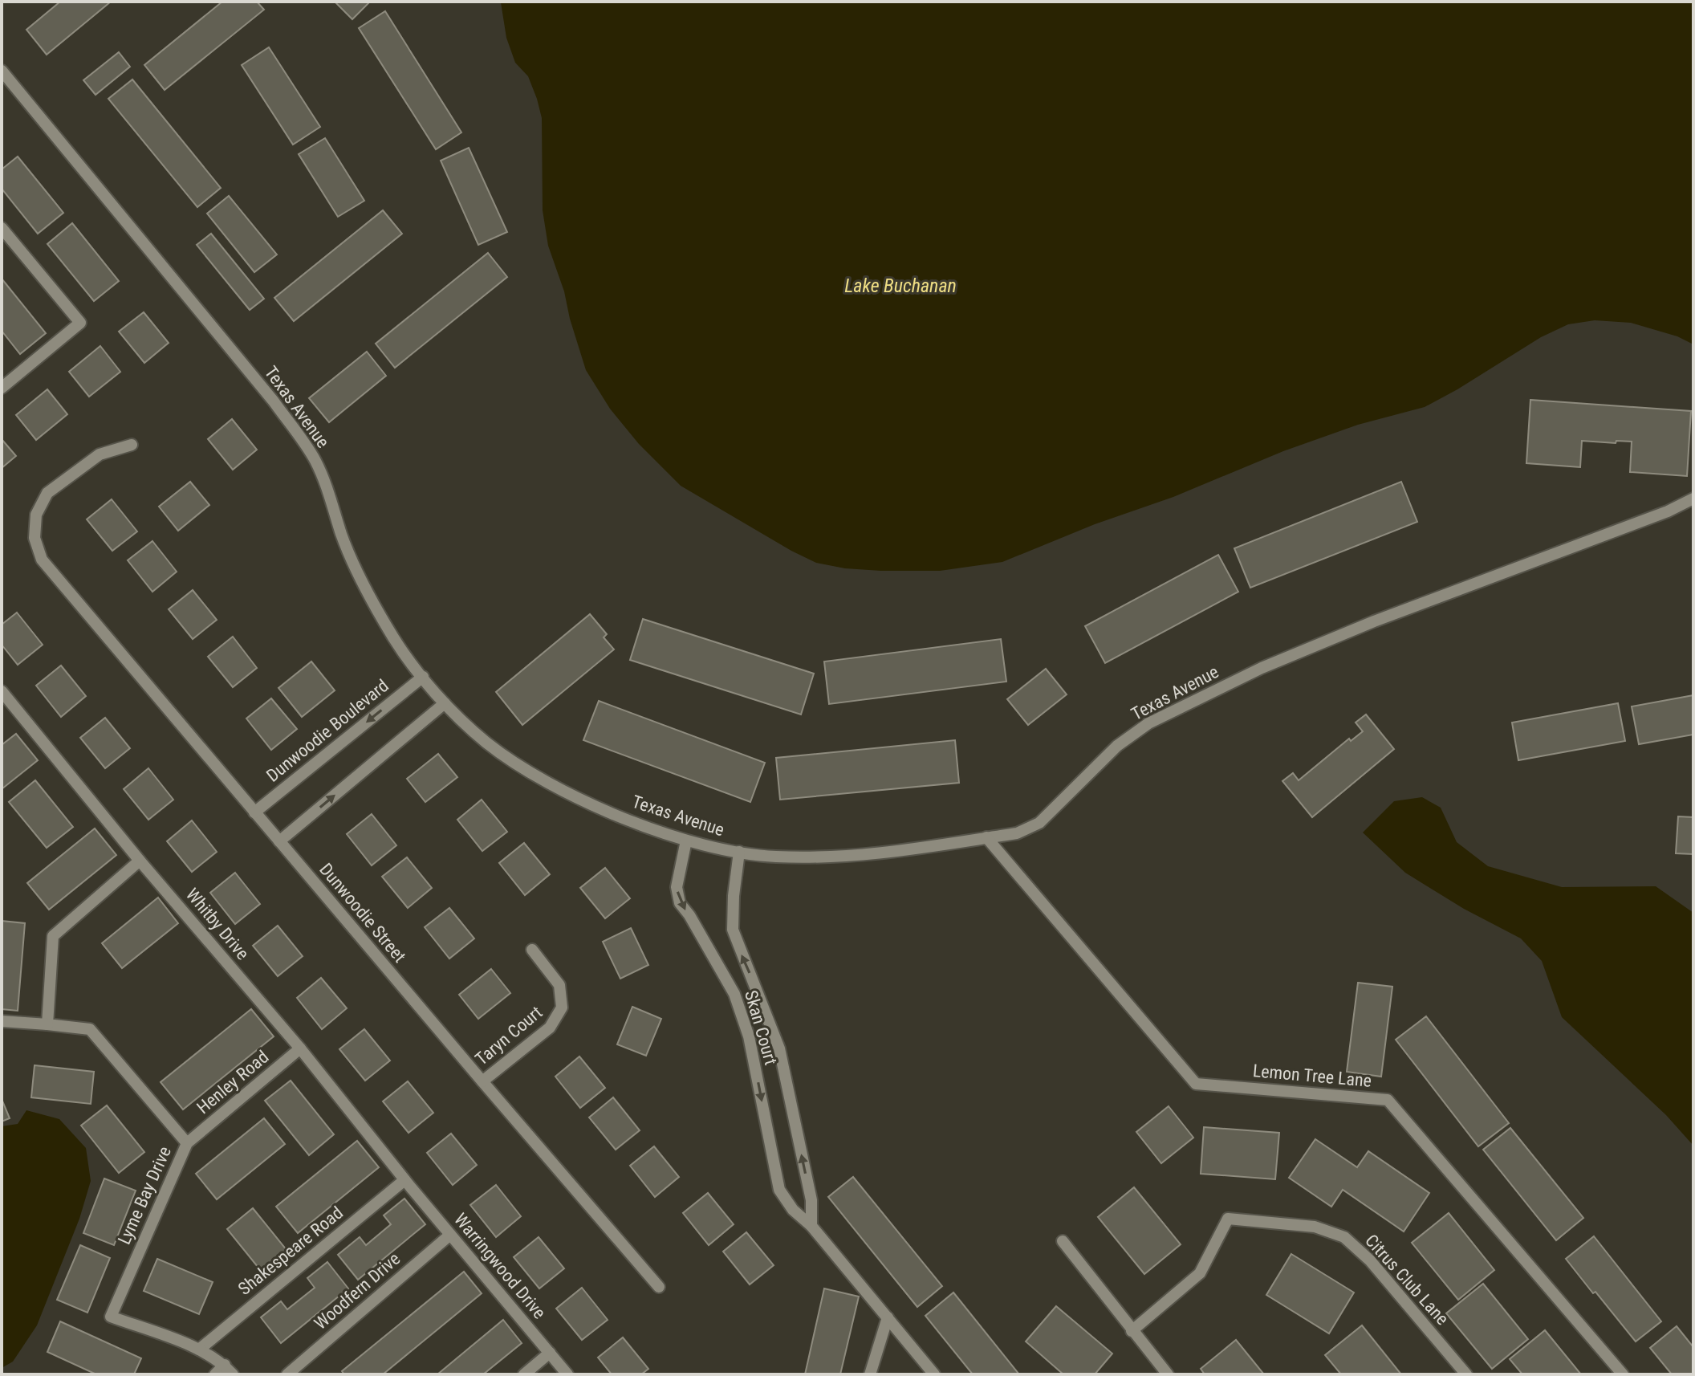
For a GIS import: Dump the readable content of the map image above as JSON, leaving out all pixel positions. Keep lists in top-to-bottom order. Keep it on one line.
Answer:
{"streets":{"street":["Texas Avenue","Dunwoodie Boulevard","Dunwoodie Street","Whitby Drive","Skan Court","Taryn Court","Lemon Tree Lane","Henley Road","Lyme Bay Drive","Shakespeare Road","Warringwood Drive","Citrus Club Lane","Woodfern Drive"]},"crossings":[["Texas Avenue","Dunwoodie Boulevard"],["Texas Avenue","Skan Court"],["Texas Avenue","Lemon Tree Lane"],["Dunwoodie Boulevard","Dunwoodie Street"],["Dunwoodie Street","Taryn Court"],["Whitby Drive","Henley Road"],["Whitby Drive","Shakespeare Road"],["Whitby Drive","Warringwood Drive"],["Henley Road","Lyme Bay Drive"],["Lyme Bay Drive","Shakespeare Road"],["Shakespeare Road","Warringwood Drive"],["Warringwood Drive","Woodfern Drive"]],"water":["Lake Buchanan"]}
